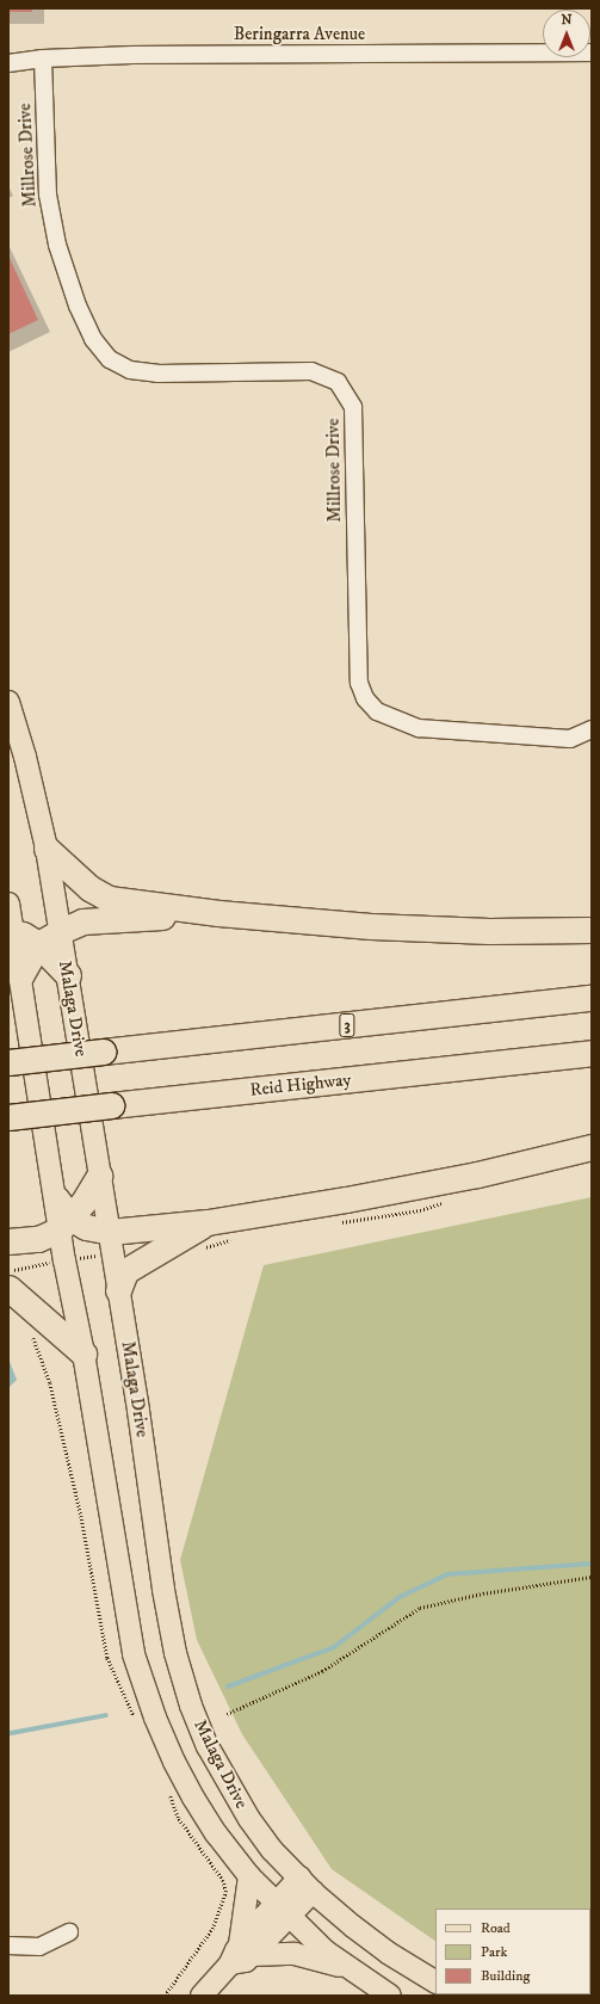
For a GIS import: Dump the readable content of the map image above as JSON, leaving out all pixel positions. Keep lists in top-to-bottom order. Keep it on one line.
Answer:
{"streets":{"highway":["3","Reid Highway"],"main road":["Malaga Drive"],"street":["Beringarra Avenue","Millrose Drive"]},"crossings":[["Beringarra Avenue","Millrose Drive"]],"legend":["Road","Park","Building"],"north":"top"}
